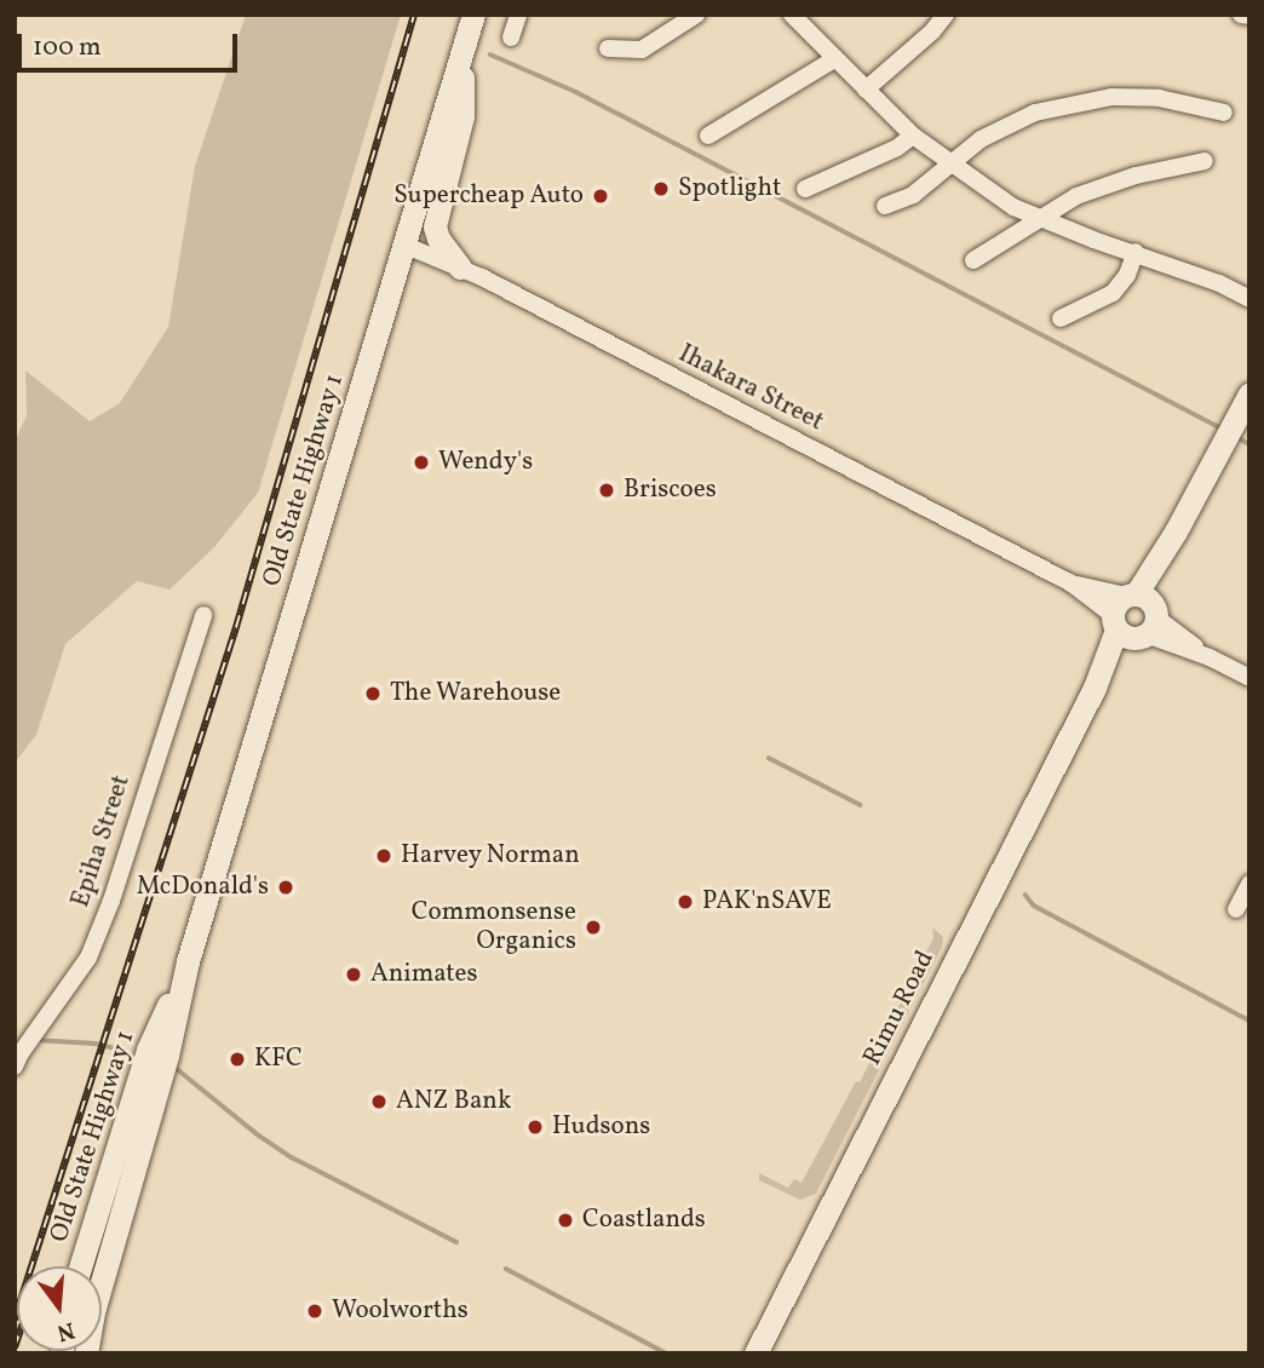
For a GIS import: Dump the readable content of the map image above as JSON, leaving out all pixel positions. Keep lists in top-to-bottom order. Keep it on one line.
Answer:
{"streets":{"main road":["Old State Highway 1","Rimu Road"],"street":["Ihakara Street","Epiha Street"]},"crossings":[["Ihakara Street","Old State Highway 1"],["Ihakara Street","Rimu Road"]],"places":["Spotlight","Supercheap Auto","Wendy's","Briscoes","The Warehouse","Harvey Norman","McDonald's","PAK'nSAVE","Commonsense Organics","Animates","KFC","ANZ Bank","Hudsons","Coastlands","Woolworths"],"scale_bar":"100 m","north":"bottom"}
